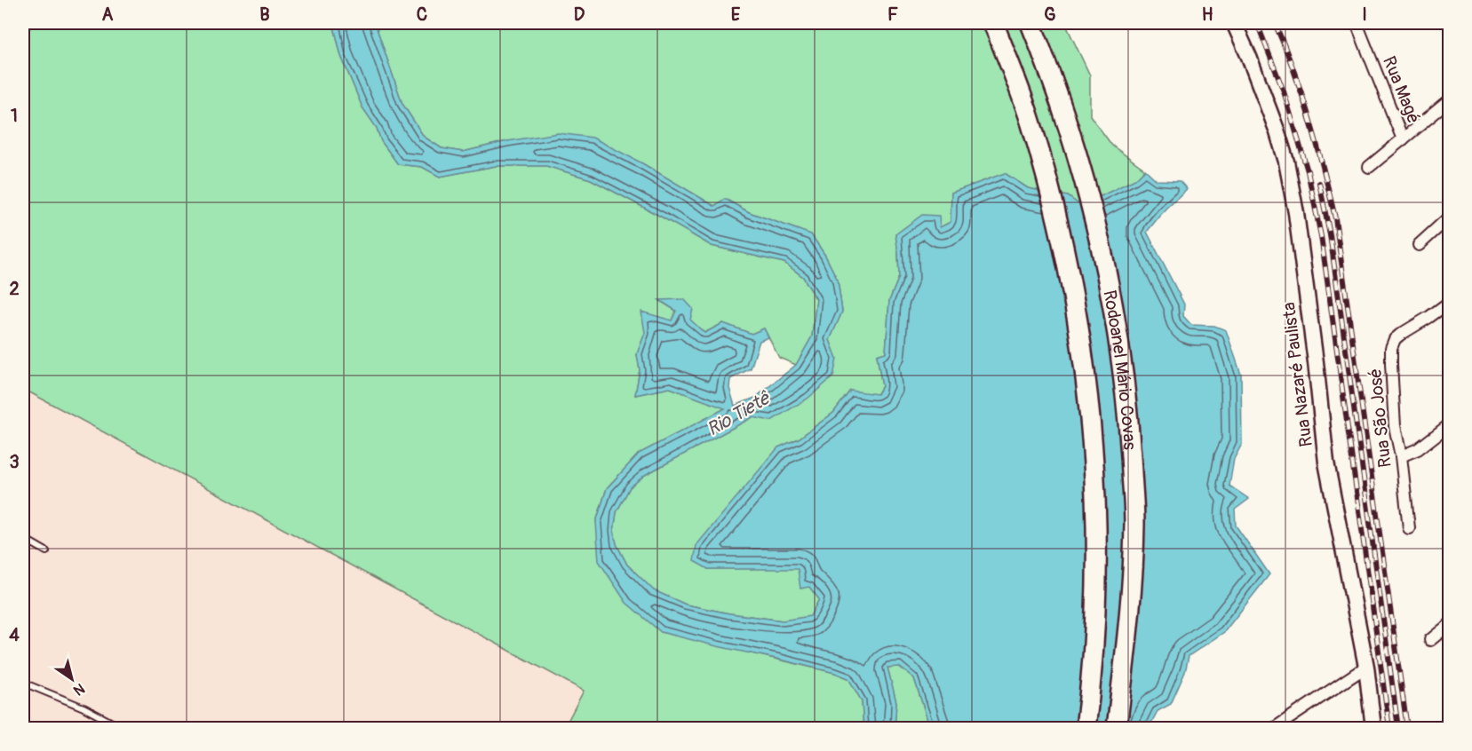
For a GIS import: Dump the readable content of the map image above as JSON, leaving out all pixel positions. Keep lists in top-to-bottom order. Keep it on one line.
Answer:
{"streets":{"highway":["Rodoanel Mário Covas"],"main road":["Rua Nazaré Paulista"],"street":["Rua Magé","Rua São José"]},"water":["Rio Tietê"],"north":"bottom right","grid":{"columns":["A","B","C","D","E","F","G","H","I"],"rows":["1","2","3","4"]}}
